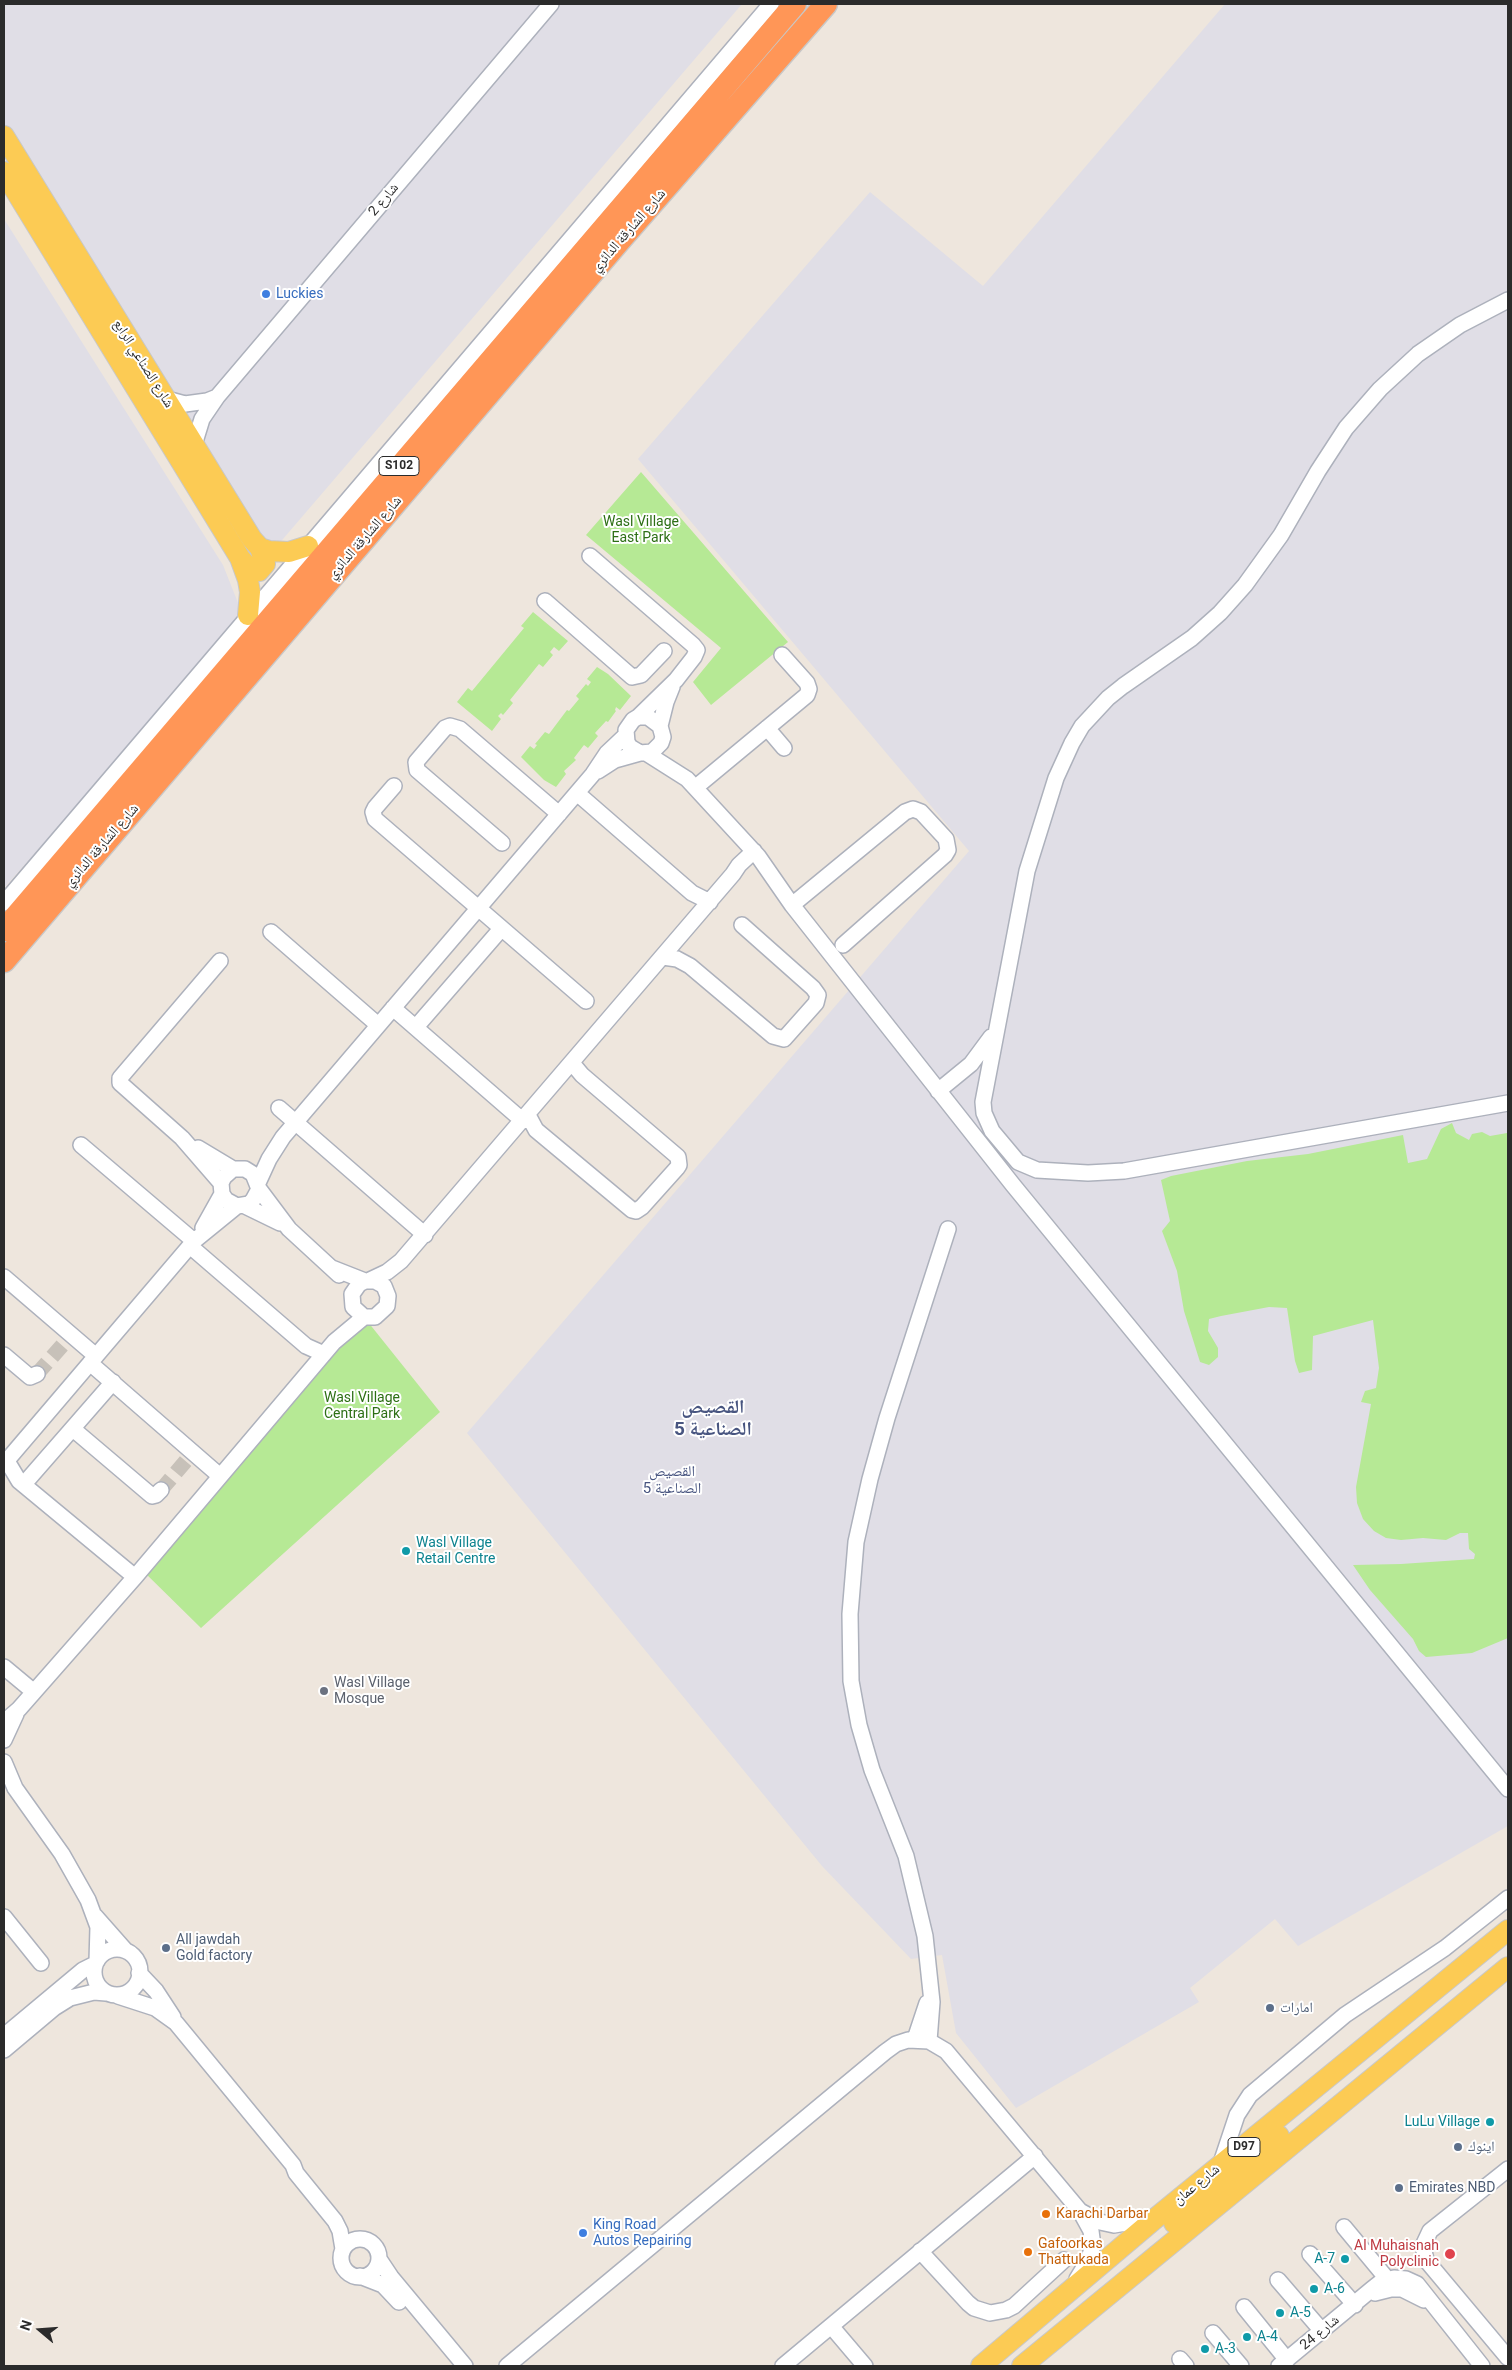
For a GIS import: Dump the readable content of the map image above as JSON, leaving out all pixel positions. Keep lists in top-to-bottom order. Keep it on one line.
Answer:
{"streets":{"highway":["شارع الشارقة الدائري","S102"],"main road":["شارع الصناعي الرابع","D97","شارع عمان"],"street":["شارع 2","شارع 24"]},"crossings":[["شارع 2","شارع الصناعي الرابع"]],"districts":["القصيص الصناعية 5","القصيص الصناعية 5"],"parks":["Wasl Village East Park","Wasl Village Central Park"],"places":["Luckies","Wasl Village Retail Centre","Wasl Village Mosque","All jawdah Gold factory","امارات","LuLu Village","اينوك","Emirates NBD","Karachi Darbar","King Road Autos Repairing","Gafoorkas Thattukada","Al Muhaisnah Polyclinic","A-7","A-6","A-5","A-4","A-3"],"north":"left"}
